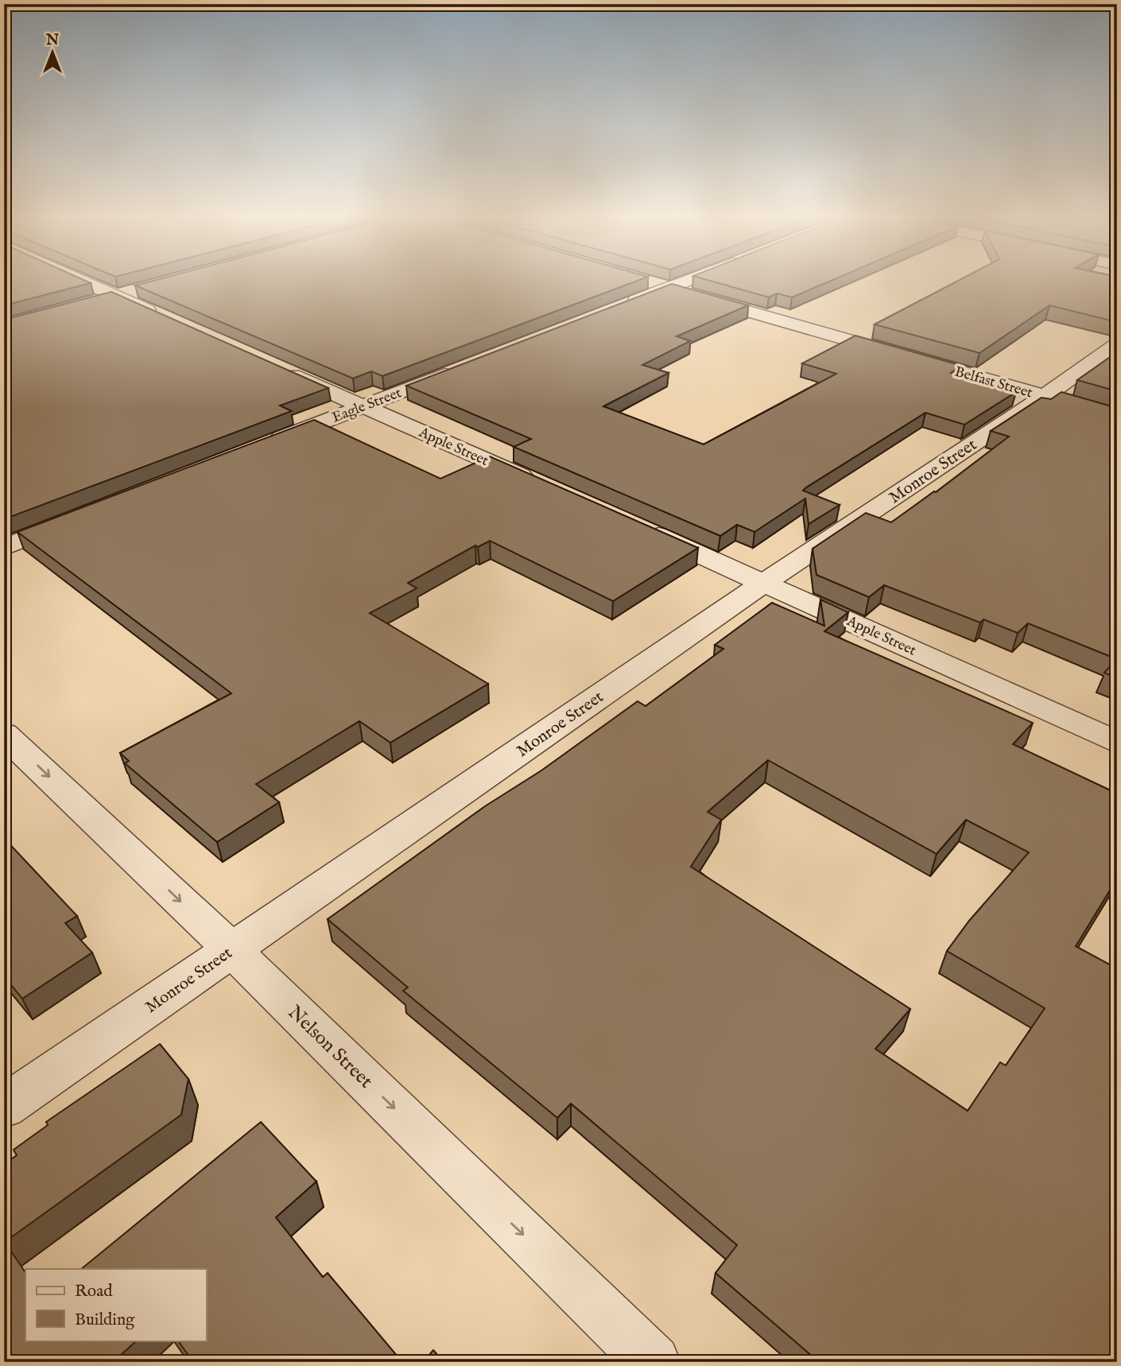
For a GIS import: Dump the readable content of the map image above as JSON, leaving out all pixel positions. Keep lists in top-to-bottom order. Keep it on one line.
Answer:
{"streets":{"street":["Belfast Street","Eagle Street","Apple Street","Monroe Street","Nelson Street"]},"crossings":[["Belfast Street","Monroe Street"],["Eagle Street","Apple Street"],["Apple Street","Monroe Street"],["Monroe Street","Nelson Street"]],"one_way":["Nelson Street"],"legend":["Road","Building"],"north":"top"}
